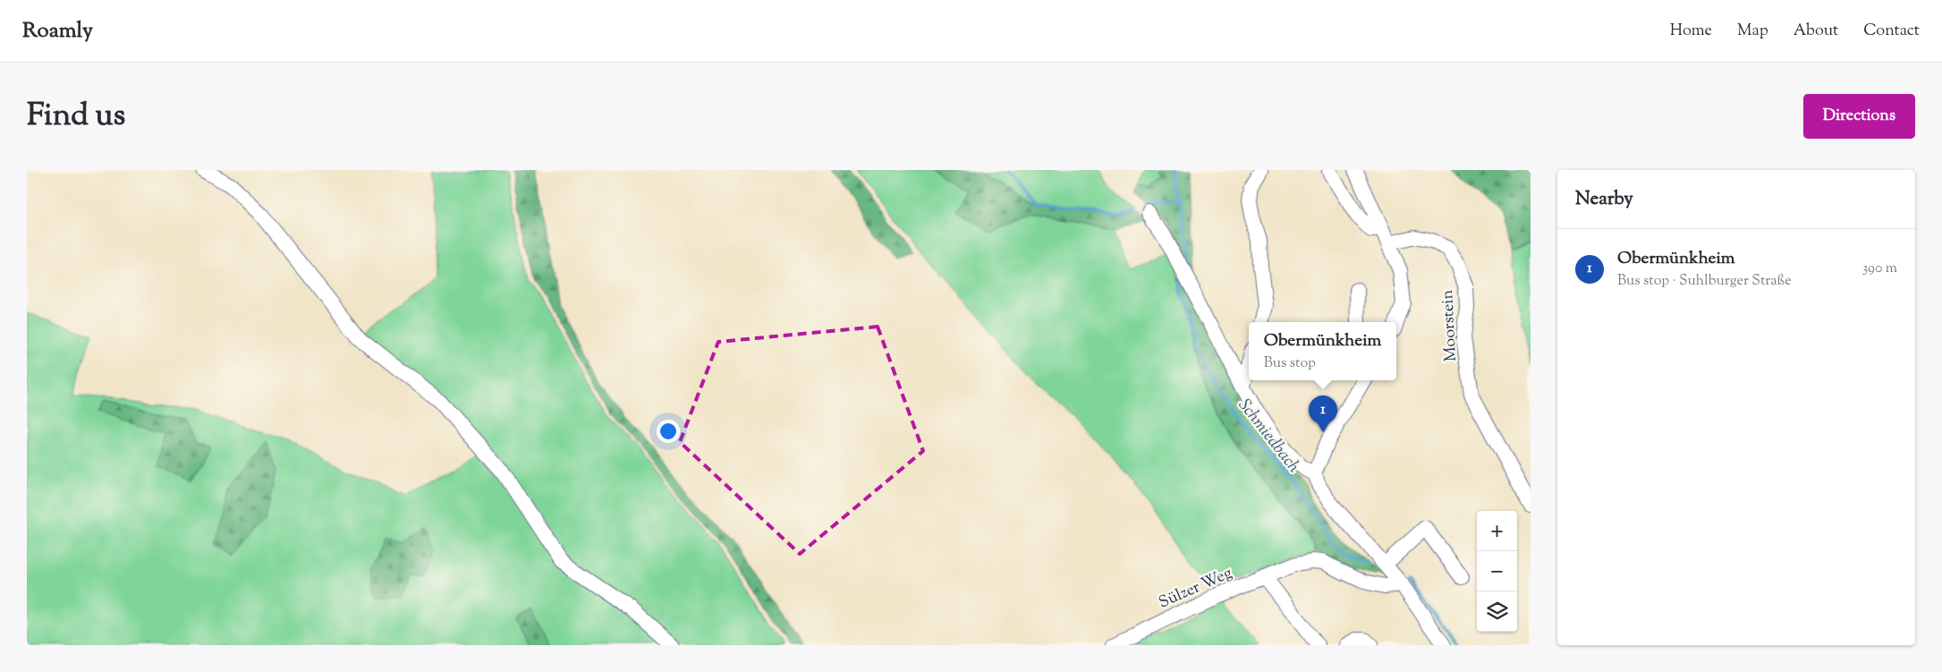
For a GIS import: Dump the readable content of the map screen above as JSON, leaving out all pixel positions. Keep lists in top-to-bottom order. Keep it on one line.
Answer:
{"streets":{"street":["Moorstein","Sülzer Weg"]},"water":["Schmiedbach"],"page":{"header":"Roamly","nav":["Home","Map","About","Contact"],"title":"Find us","buttons":"Directions","heading":"Nearby","list":[{"mark":"1","name":"Obermünkheim","note":"Bus stop · Suhlburger Straße","value":"390 m"}],"popup":["Obermünkheim","Bus stop"],"pins":"1","map_buttons":["+","−"]}}
